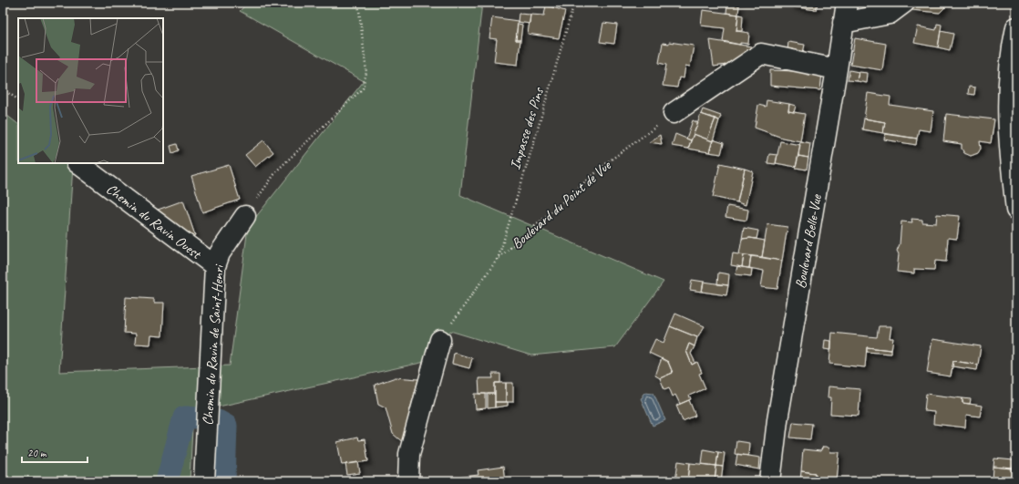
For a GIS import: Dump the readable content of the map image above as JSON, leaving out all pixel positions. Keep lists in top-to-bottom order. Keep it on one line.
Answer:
{"streets":{"street":["Chemin du Ravin Ouest","Boulevard Belle-Vue","Chemin du Ravin de Saint-Henri"],"path":["Impasse des Pins","Boulevard du Point de Vue"]},"crossings":[["Impasse des Pins","Boulevard du Point de Vue"],["Chemin du Ravin Ouest","Chemin du Ravin de Saint-Henri"]],"scale_bar":"20 m"}
